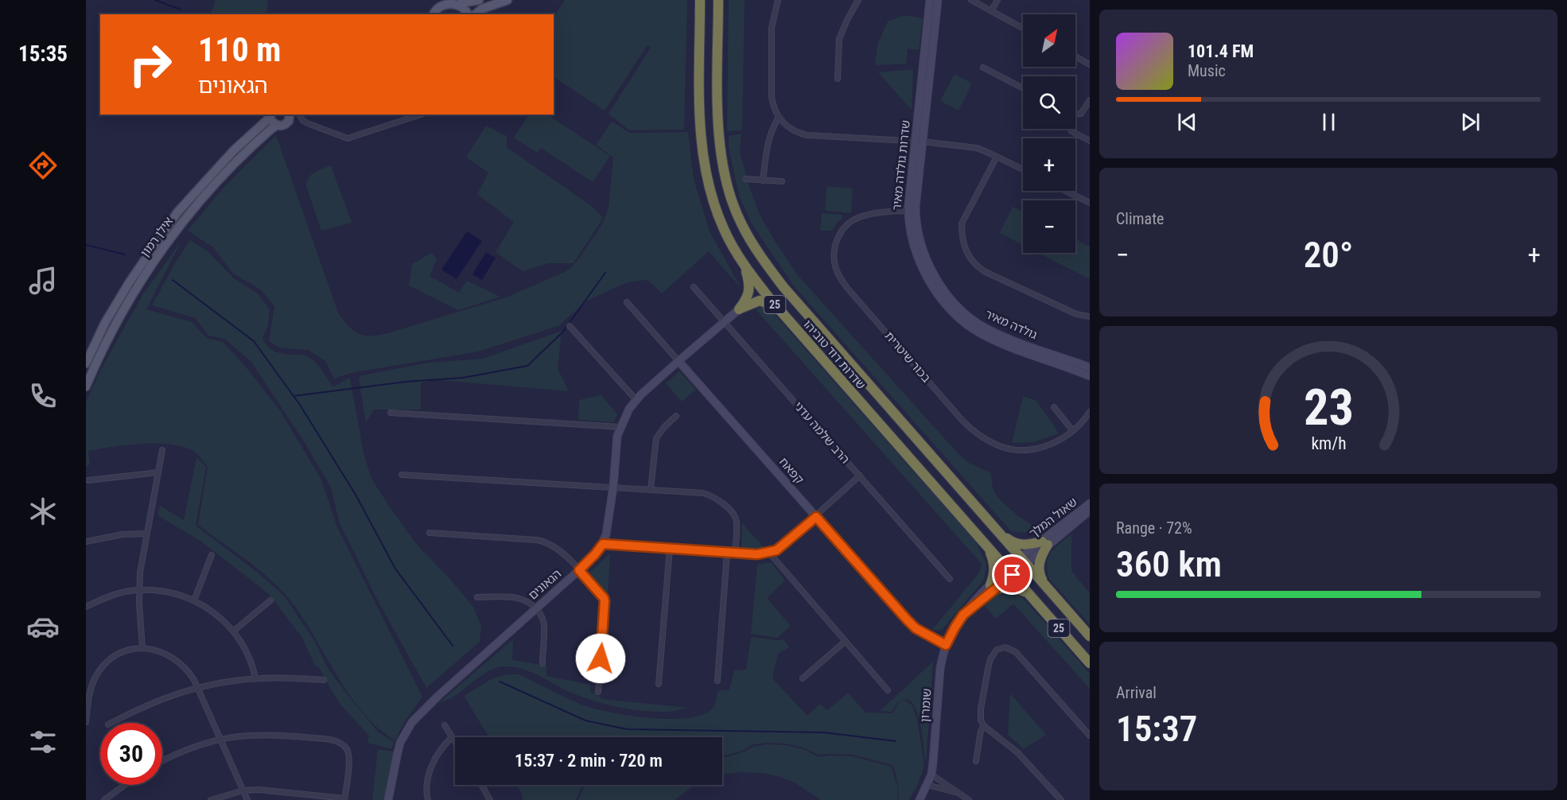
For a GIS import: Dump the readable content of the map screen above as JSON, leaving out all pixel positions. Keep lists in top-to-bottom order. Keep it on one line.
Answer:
{"streets":{"highway":["25","שדרות דוד טוביהו"],"main road":["אילן רמון"],"street":["שדרות גולדה מאיר","גולדה מאיר","בכור שיטרית","הרב שלמה עדני","קפאח","שאול המלך","הגאונים","שומרון"]},"crossings":[["שדרות גולדה מאיר","גולדה מאיר"],["שדרות גולדה מאיר","בכור שיטרית"],["גולדה מאיר","בכור שיטרית"],["שדרות דוד טוביהו","שאול המלך"],["הרב שלמה עדני","הגאונים"],["קפאח","הגאונים"],["קפאח","שומרון"],["שאול המלך","שומרון"]],"north":"top right","page":{"tabs":"15:35","map_buttons":["+","−"],"turn":["110 m","הגאונים"],"song":["101.4 FM","Music"],"tile":["Climate",["Range · 72%","360 km"],["Arrival","15:37"]],"heat":["−","20°","+"],"limit":"30","trip":"15:37 · 2 min · 720 m","gauge":["23","km/h"]}}
